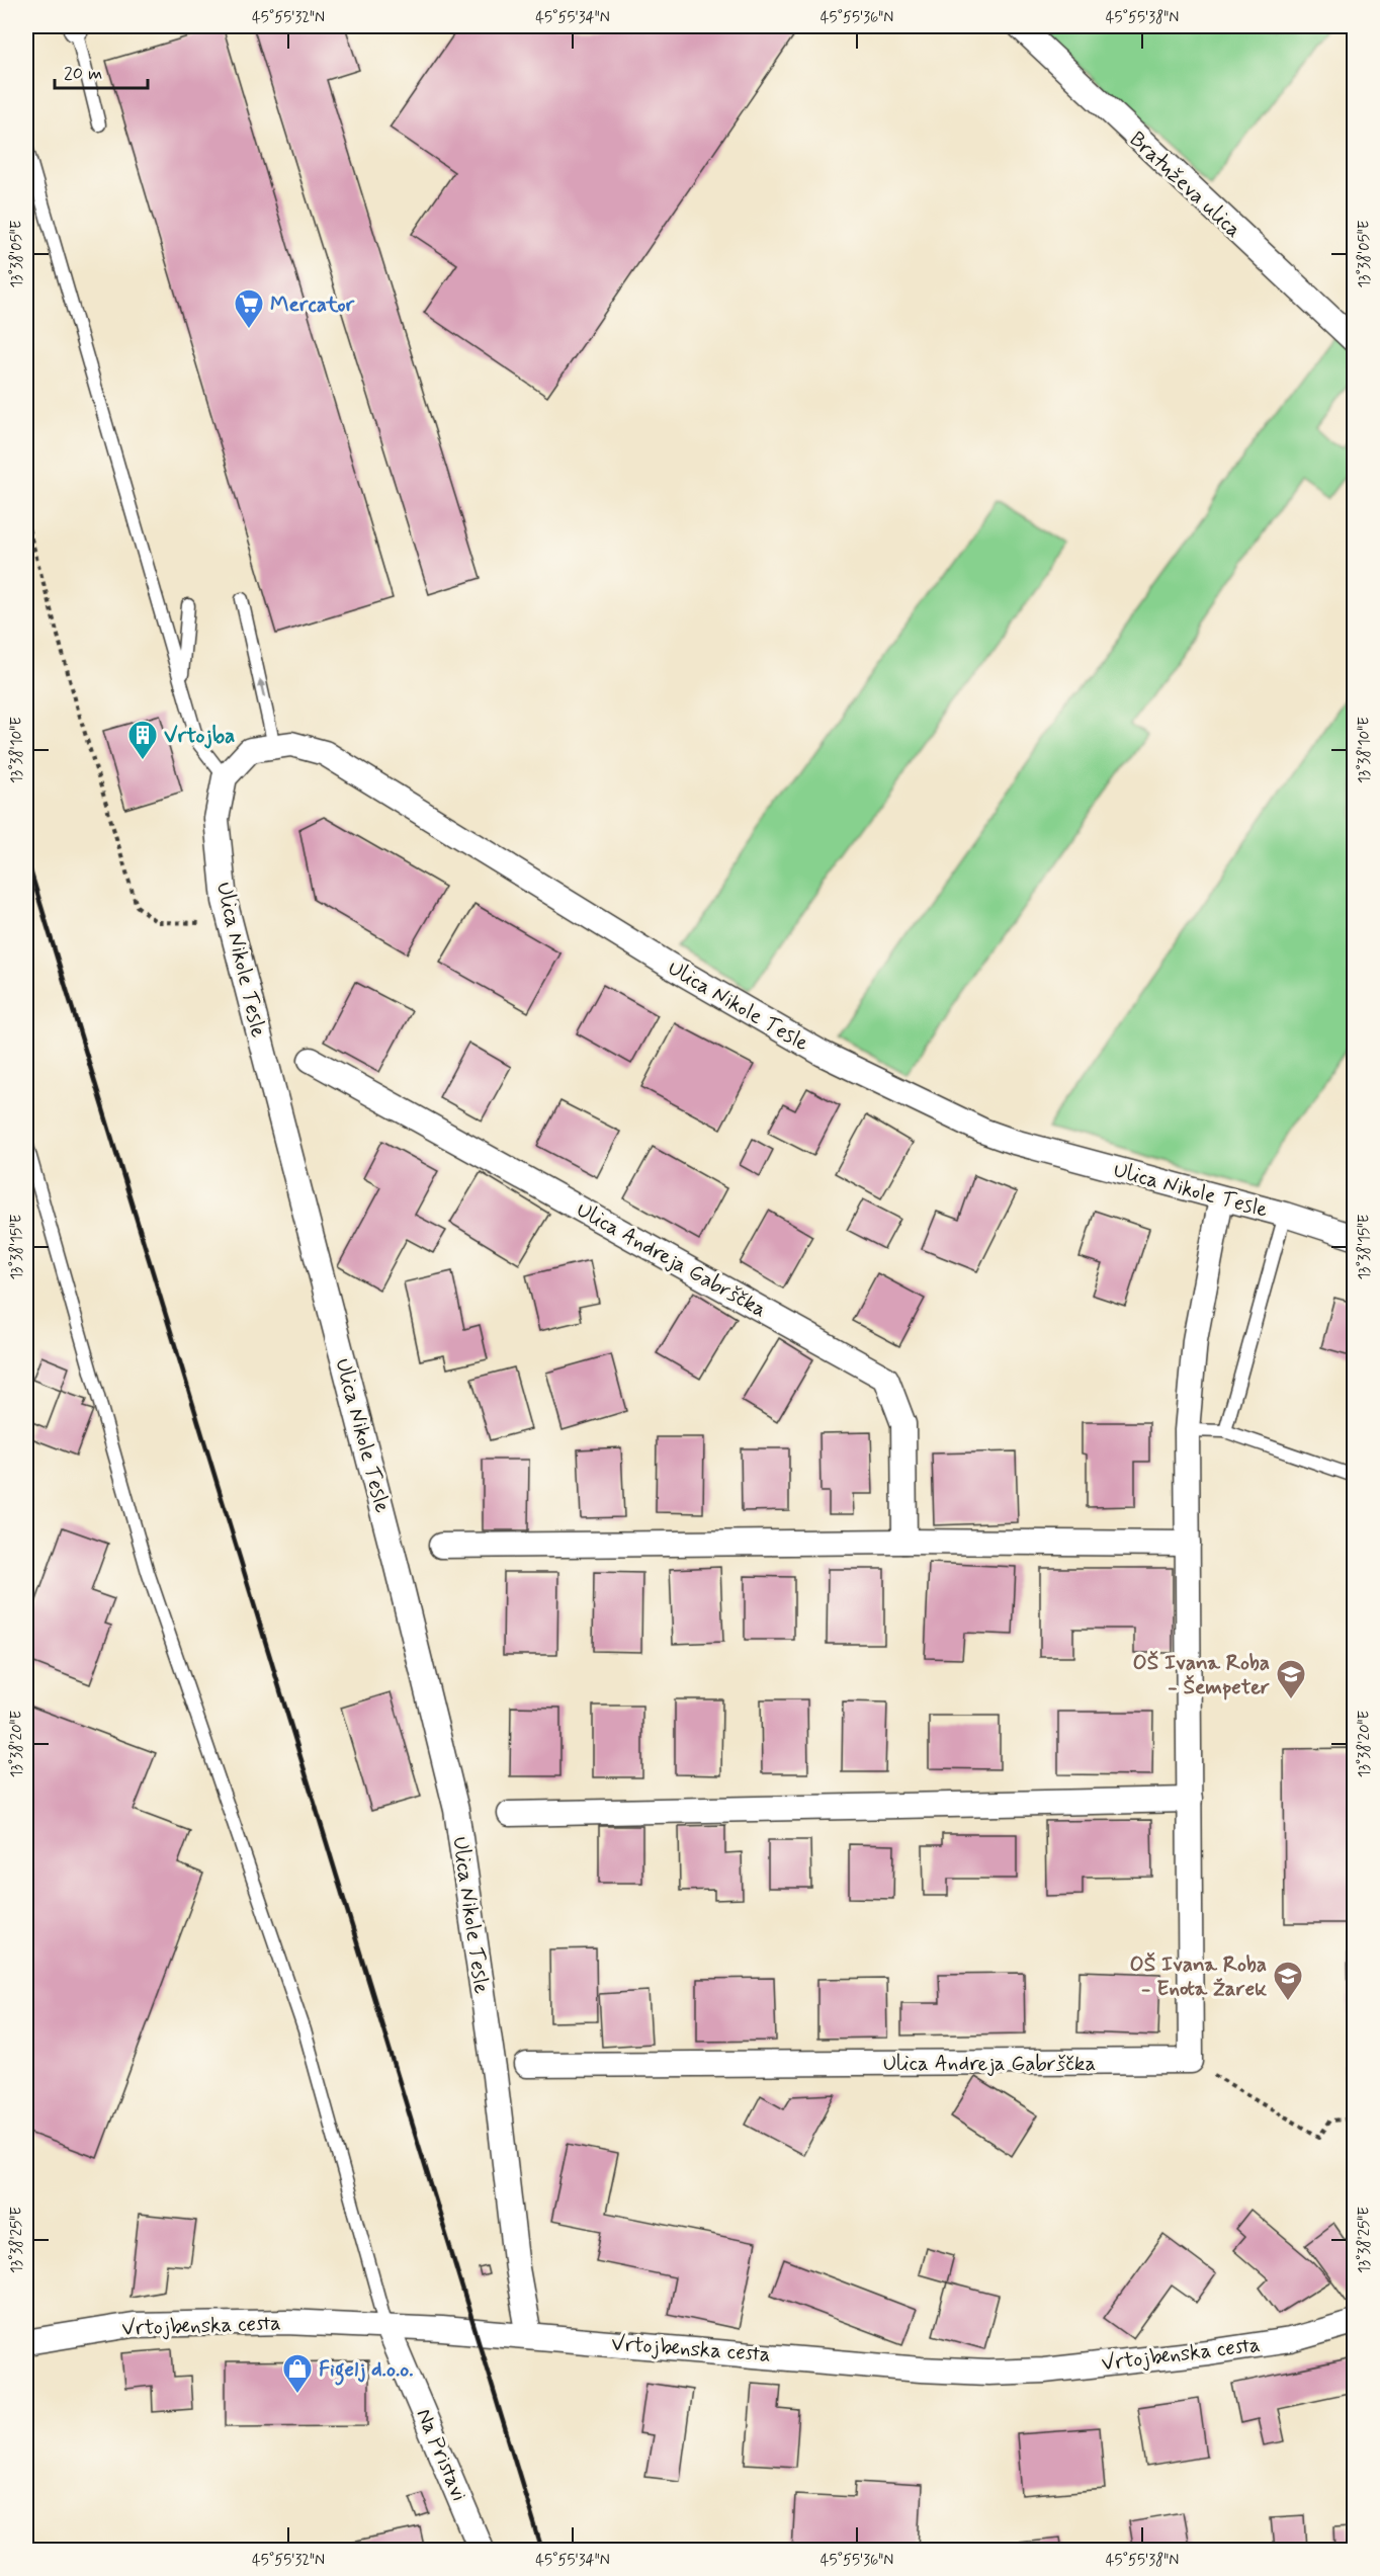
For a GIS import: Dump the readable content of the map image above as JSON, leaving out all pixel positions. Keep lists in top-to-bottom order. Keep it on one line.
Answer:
{"streets":{"street":["Bratuževa ulica","Ulica Nikole Tesle","Ulica Andreja Gabrščka","Vrtojbenska cesta","Na Pristavi"]},"crossings":[["Ulica Nikole Tesle","Vrtojbenska cesta"],["Vrtojbenska cesta","Na Pristavi"]],"places":{"supermarket":["Mercator"],"building":["Vrtojba"],"school or university":["OŠ Ivana Roba - Šempeter","OŠ Ivana Roba - Enota Žarek"],"shop":["Figelj d.o.o."]},"scale_bar":"20 m","coordinates":["45°55'32\"N","45°55'34\"N","45°55'36\"N","45°55'38\"N","13°38'05\"E","13°38'10\"E","13°38'15\"E","13°38'20\"E","13°38'25\"E"]}
